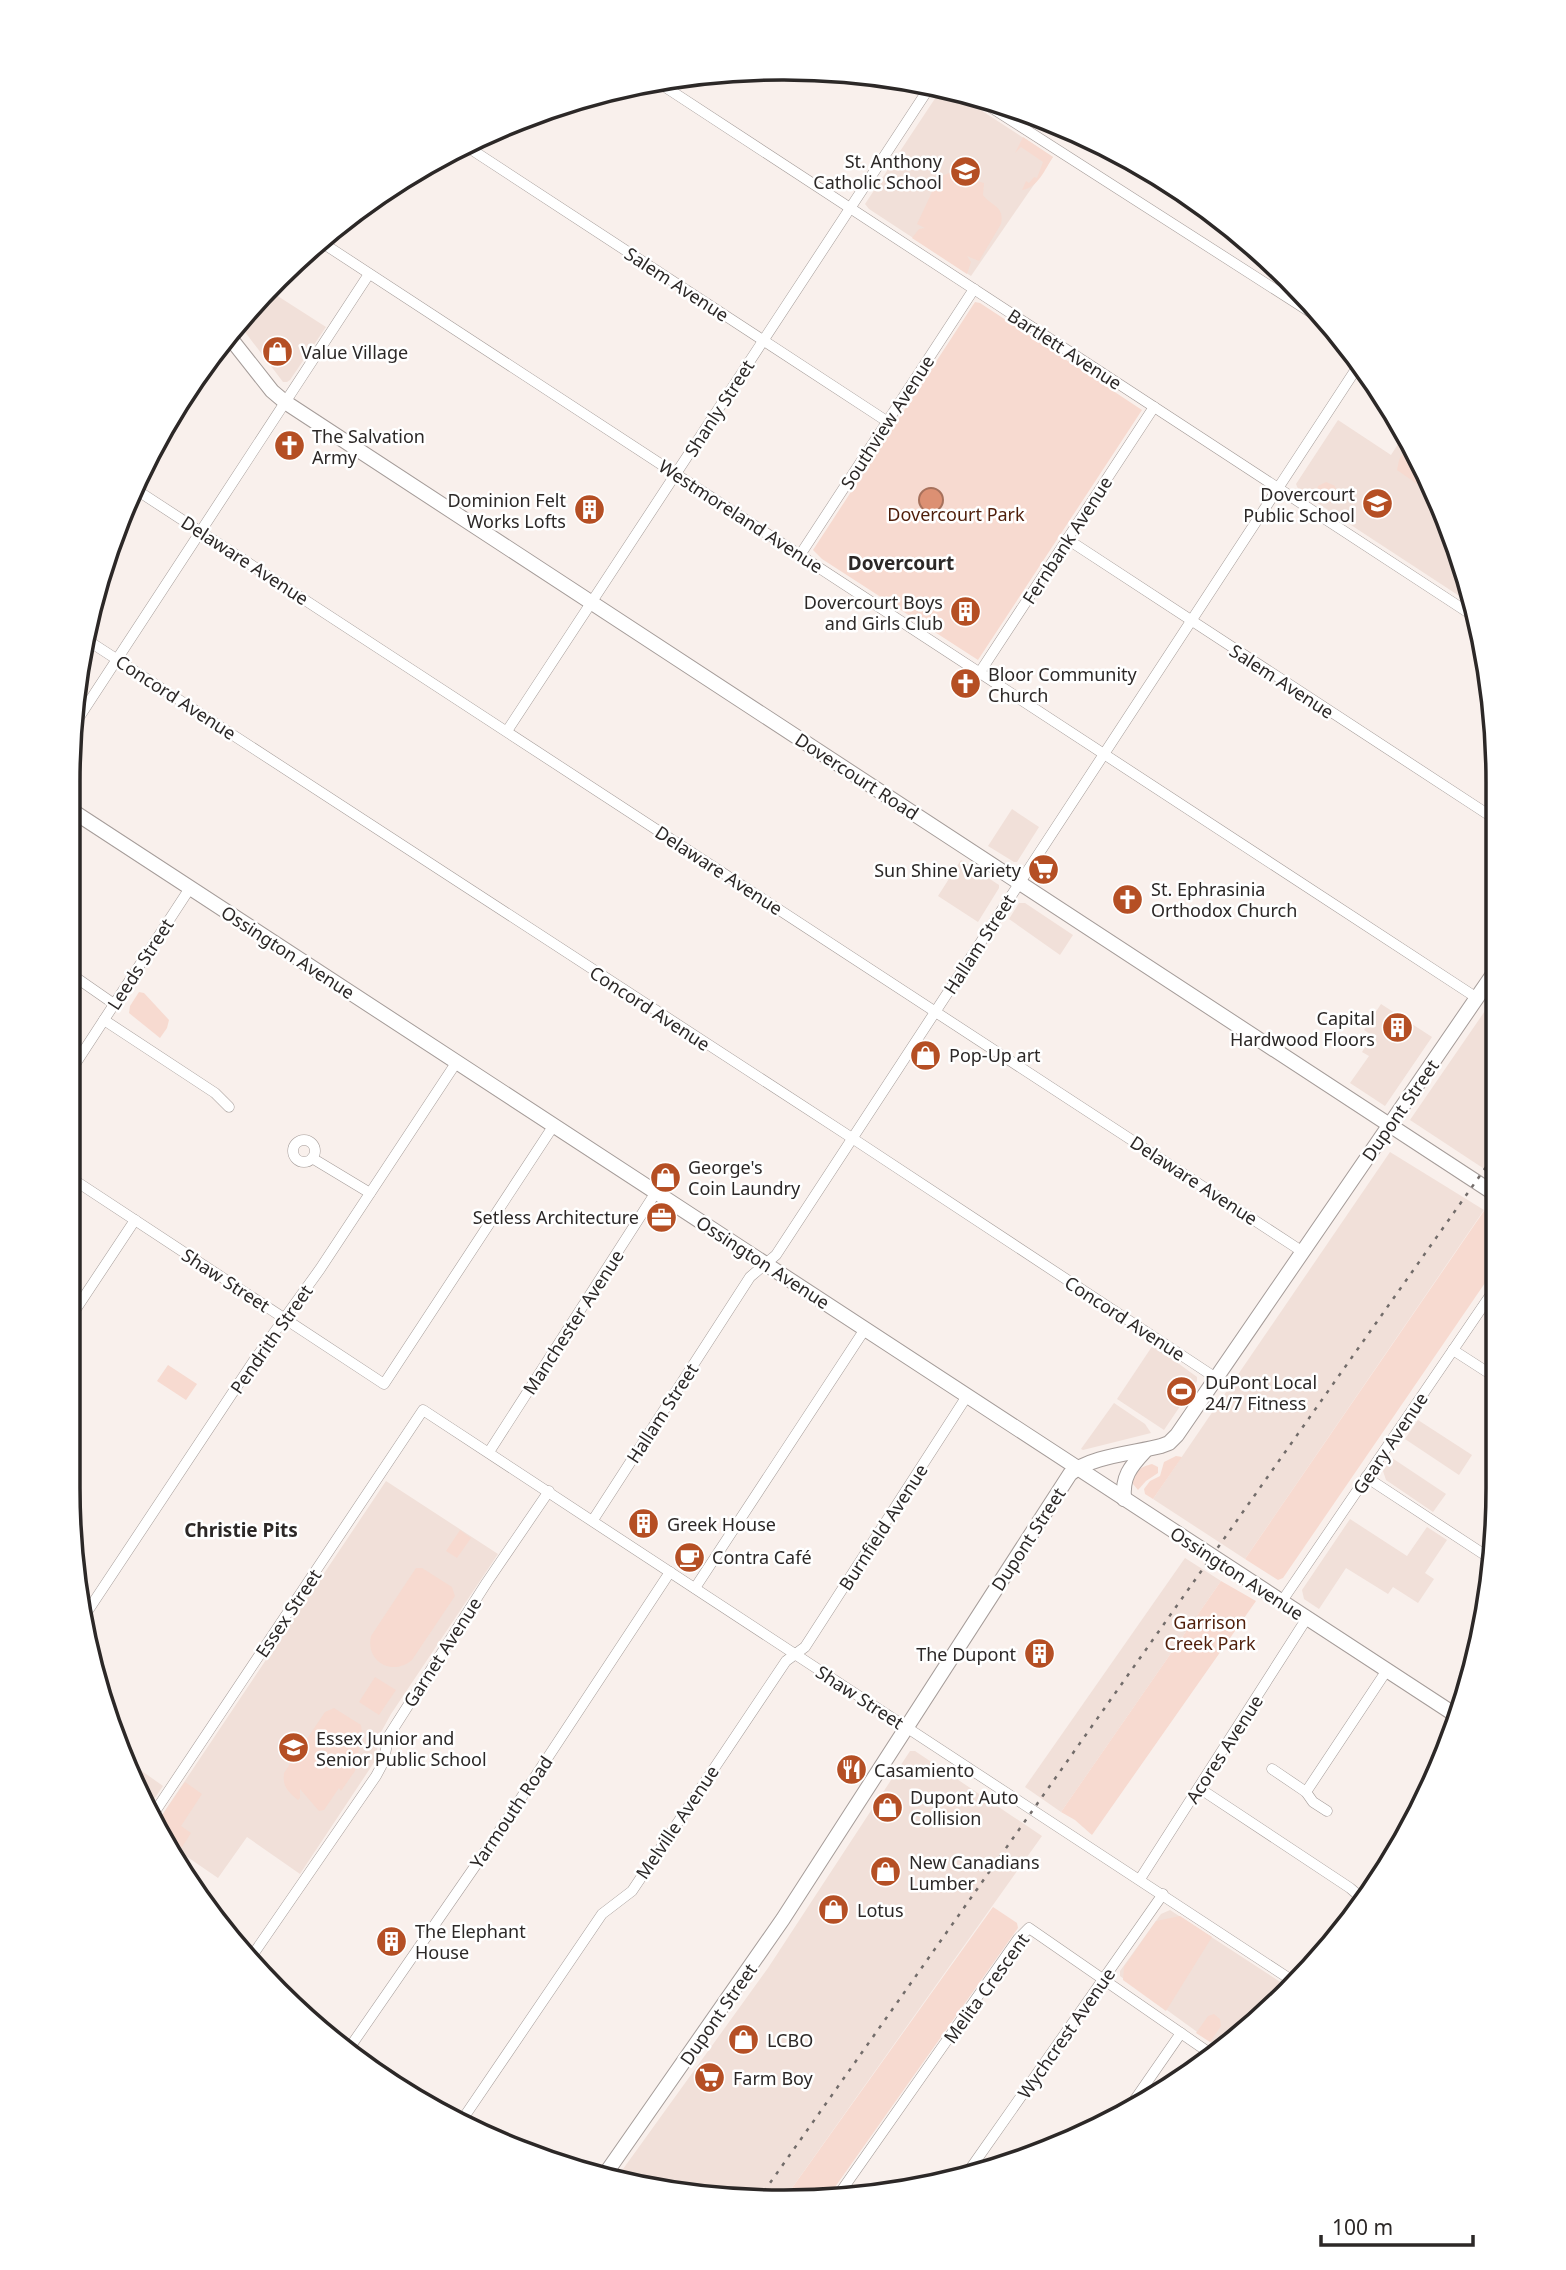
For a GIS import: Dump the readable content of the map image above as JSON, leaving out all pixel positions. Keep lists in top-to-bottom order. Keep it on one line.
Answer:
{"streets":{"street":["Salem Avenue","Bartlett Avenue","Shanly Street","Southview Avenue","Westmoreland Avenue","Fernbank Avenue","Delaware Avenue","Concord Avenue","Dovercourt Road","Hallam Street","Ossington Avenue","Leeds Street","Dupont Street","Shaw Street","Manchester Avenue","Pendrith Street","Geary Avenue","Burnfield Avenue","Essex Street","Garnet Avenue","Acores Avenue","Yarmouth Road","Melville Avenue","Melita Crescent","Wychcrest Avenue"]},"crossings":[["Salem Avenue","Shanly Street"],["Salem Avenue","Southview Avenue"],["Salem Avenue","Fernbank Avenue"],["Salem Avenue","Hallam Street"],["Bartlett Avenue","Shanly Street"],["Bartlett Avenue","Southview Avenue"],["Bartlett Avenue","Fernbank Avenue"],["Bartlett Avenue","Hallam Street"],["Shanly Street","Westmoreland Avenue"],["Shanly Street","Delaware Avenue"],["Shanly Street","Dovercourt Road"],["Southview Avenue","Westmoreland Avenue"],["Westmoreland Avenue","Fernbank Avenue"],["Westmoreland Avenue","Hallam Street"],["Westmoreland Avenue","Dupont Street"],["Delaware Avenue","Hallam Street"],["Delaware Avenue","Dupont Street"],["Concord Avenue","Hallam Street"],["Concord Avenue","Dupont Street"],["Dovercourt Road","Hallam Street"],["Dovercourt Road","Dupont Street"],["Hallam Street","Ossington Avenue"],["Hallam Street","Shaw Street"],["Ossington Avenue","Leeds Street"],["Ossington Avenue","Dupont Street"],["Ossington Avenue","Shaw Street"],["Ossington Avenue","Manchester Avenue"],["Ossington Avenue","Pendrith Street"],["Ossington Avenue","Geary Avenue"],["Ossington Avenue","Burnfield Avenue"],["Ossington Avenue","Acores Avenue"],["Dupont Street","Shaw Street"],["Shaw Street","Manchester Avenue"],["Shaw Street","Pendrith Street"],["Shaw Street","Burnfield Avenue"],["Shaw Street","Essex Street"],["Shaw Street","Garnet Avenue"],["Shaw Street","Acores Avenue"],["Shaw Street","Yarmouth Road"],["Shaw Street","Melville Avenue"],["Shaw Street","Wychcrest Avenue"],["Burnfield Avenue","Melville Avenue"],["Melita Crescent","Wychcrest Avenue"]],"districts":["Dovercourt","Christie Pits"],"parks":["Dovercourt Park","Garrison Creek Park"],"places":{"school or university":["St. Anthony Catholic School","Dovercourt Public School","Essex Junior and Senior Public School"],"shop":["Value Village","Pop-Up art","George's Coin Laundry","Dupont Auto Collision","New Canadians Lumber","Lotus","LCBO"],"church":["The Salvation Army","Bloor Community Church","St. Ephrasinia Orthodox Church"],"building":["Dominion Felt Works Lofts","Dovercourt Boys and Girls Club","Capital Hardwood Floors","Greek House","The Dupont","The Elephant House"],"supermarket":["Sun Shine Variety","Farm Boy"],"office":["Setless Architecture"],"sports":["DuPont Local 24/7 Fitness"],"cafe":["Contra Café"],"restaurant":["Casamiento"]},"scale_bar":"100 m"}
